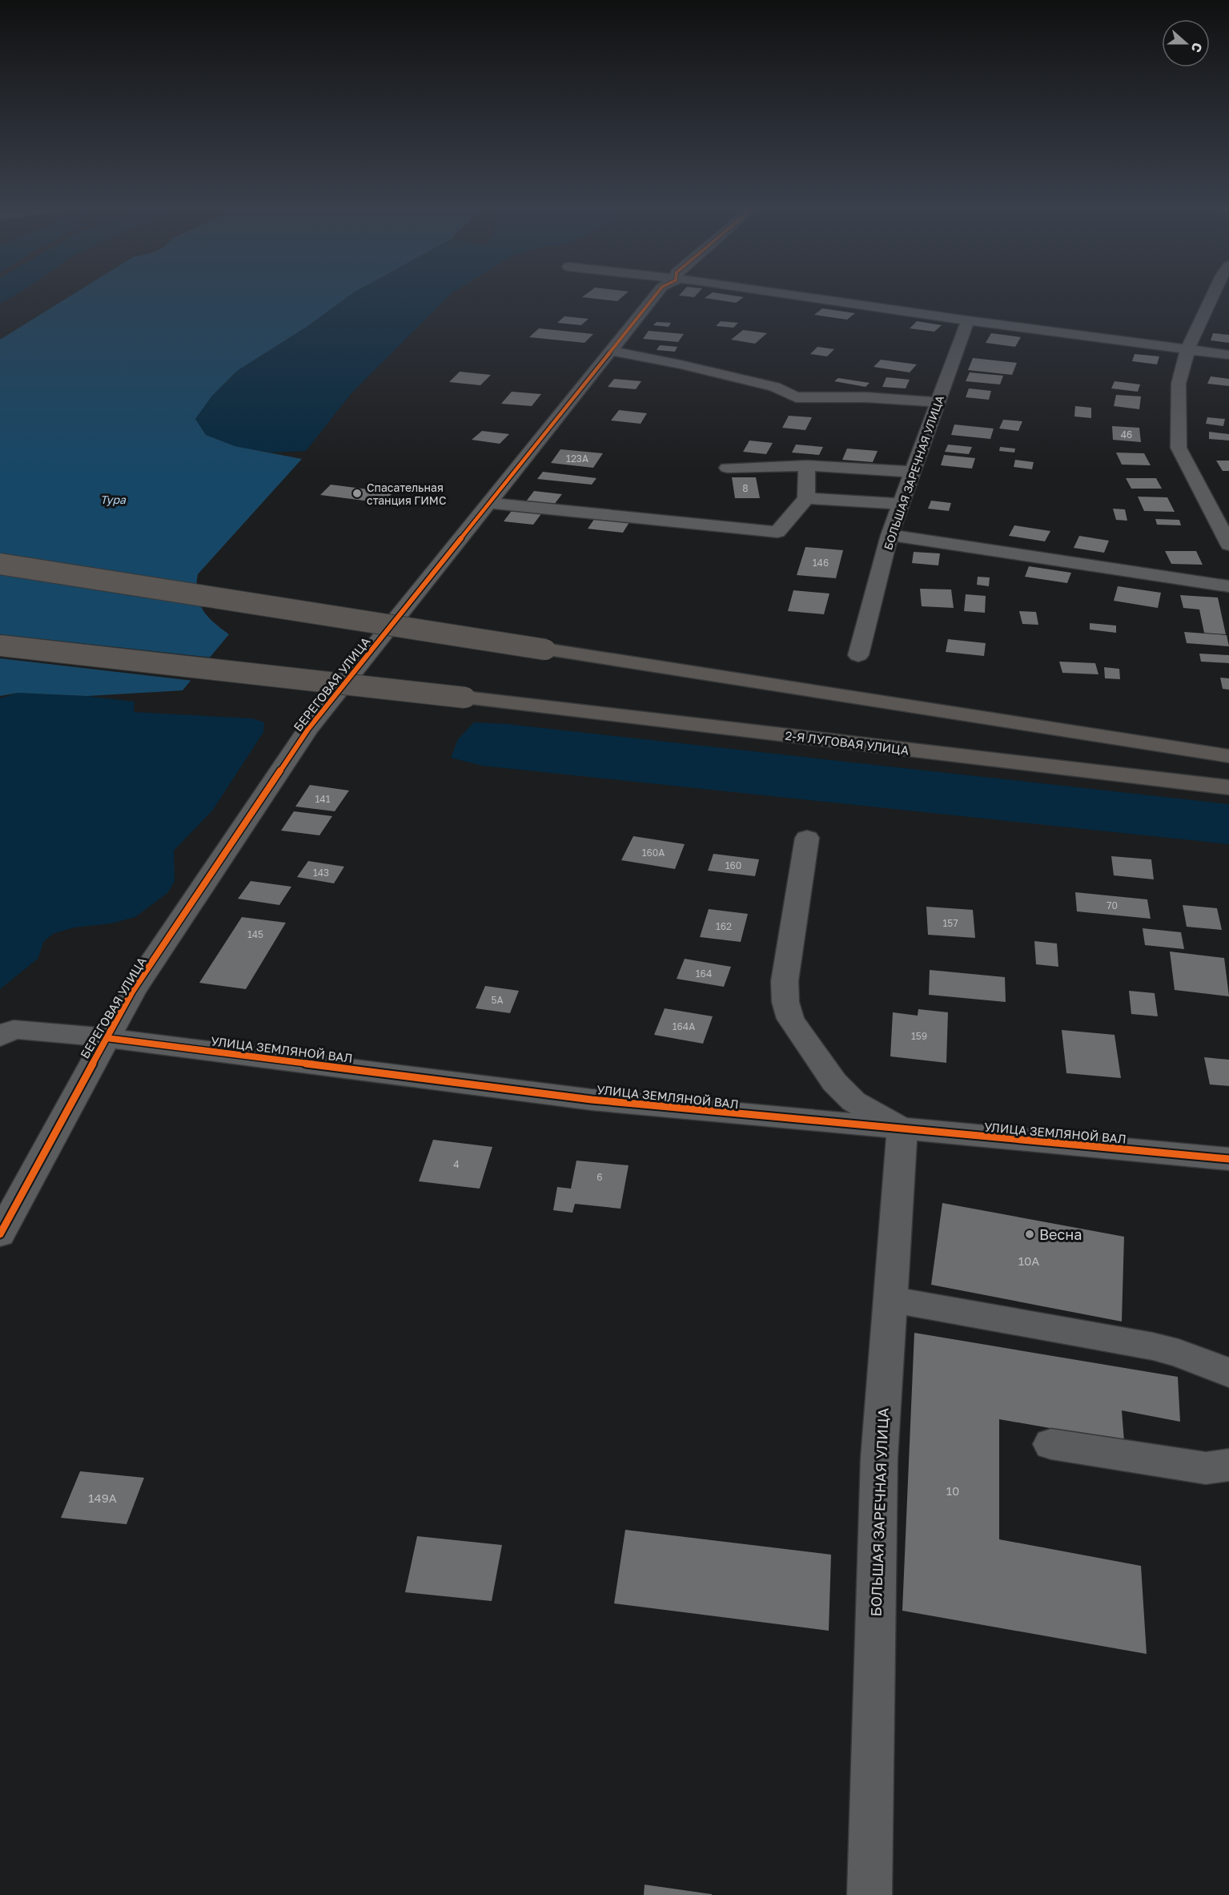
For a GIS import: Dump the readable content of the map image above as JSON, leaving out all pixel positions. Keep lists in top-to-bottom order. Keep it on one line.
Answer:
{"streets":{"main road":["2-Я ЛУГОВАЯ УЛИЦА"],"street":["БОЛЬШАЯ ЗАРЕЧНАЯ УЛИЦА","БЕРЕГОВАЯ УЛИЦА","УЛИЦА ЗЕМЛЯНОЙ ВАЛ"]},"crossings":[["БОЛЬШАЯ ЗАРЕЧНАЯ УЛИЦА","УЛИЦА ЗЕМЛЯНОЙ ВАЛ"],["БЕРЕГОВАЯ УЛИЦА","УЛИЦА ЗЕМЛЯНОЙ ВАЛ"]],"water":["Тура"],"places":["Спасательная станция ГИМС","Весна"],"house_numbers":["46","123А","8","146","141","160A","160","143","70","157","162","145","164","5A","164A","159","4","6","10А","10","149А"],"north":"right"}
